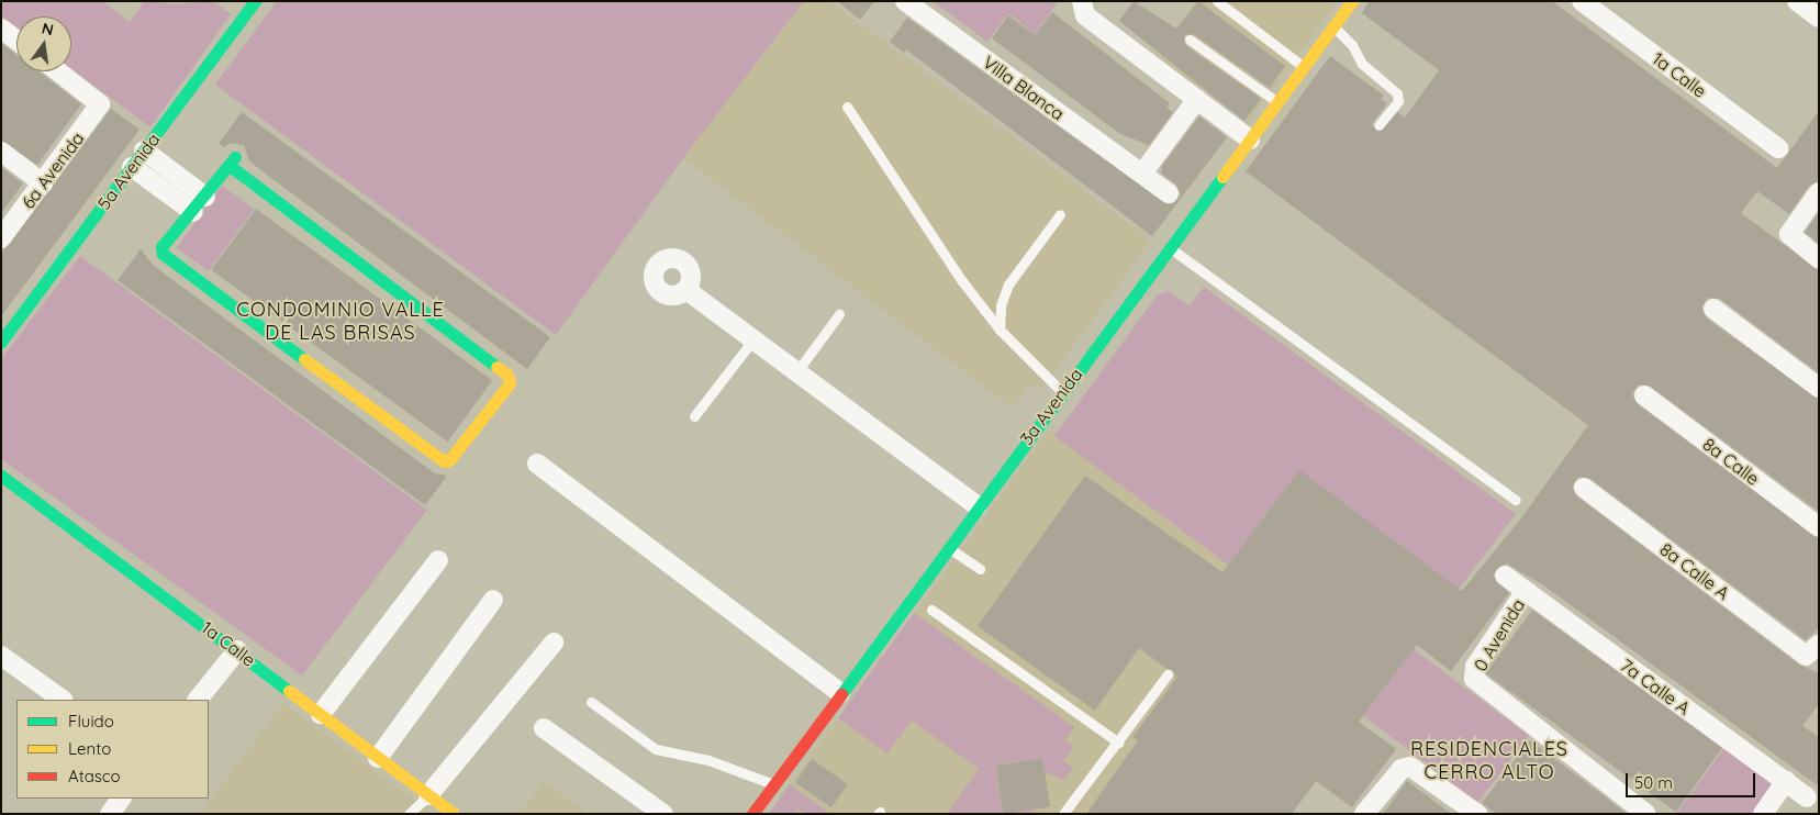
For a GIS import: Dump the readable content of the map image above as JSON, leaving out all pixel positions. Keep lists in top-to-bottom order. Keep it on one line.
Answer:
{"streets":{"street":["1a Calle","Villa Blanca","6a Avenida","5a Avenida","3a Avenida","8a Calle","8a Calle A","0 Avenida","7a Calle A"]},"crossings":[["0 Avenida","7a Calle A"]],"districts":["CONDOMINIO VALLE DE LAS BRISAS","RESIDENCIALES CERRO ALTO"],"legend":["Fluido","Lento","Atasco"],"scale_bar":"50 m","north":"top"}
